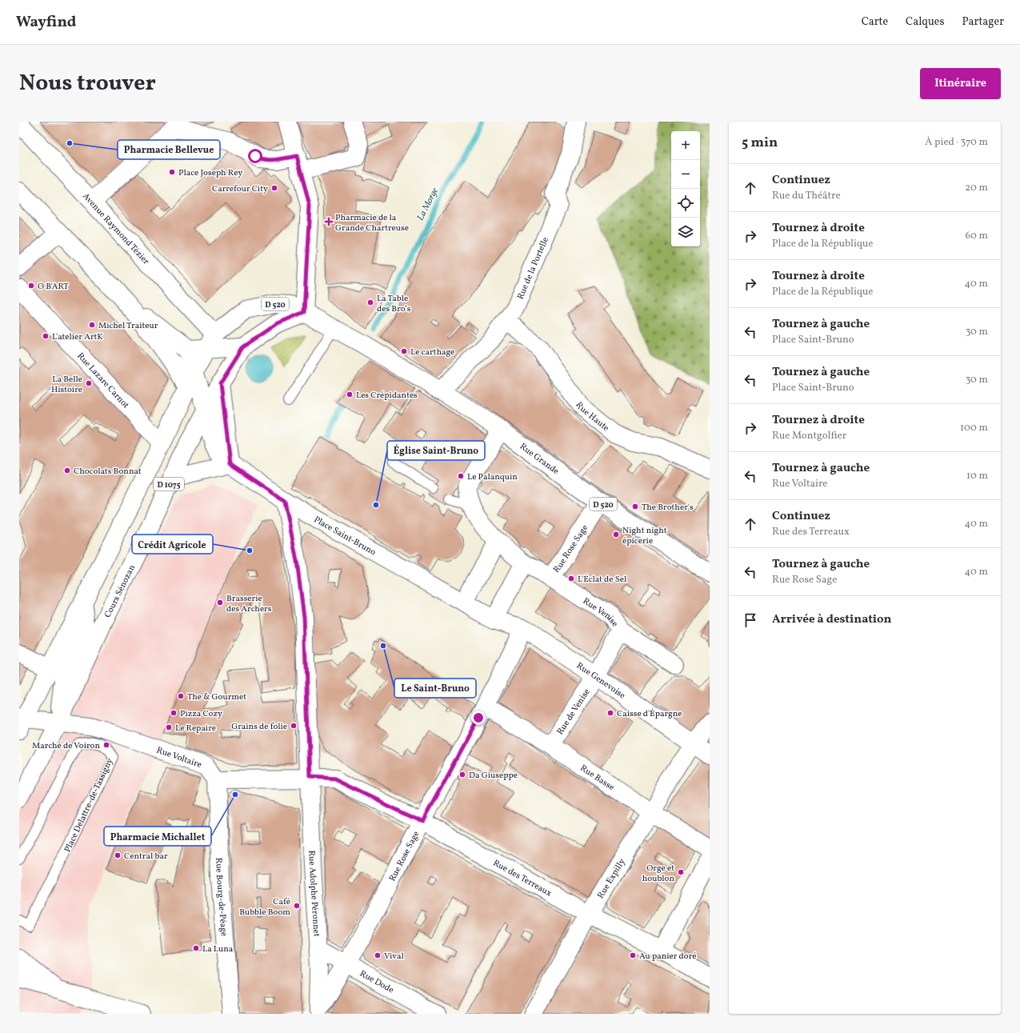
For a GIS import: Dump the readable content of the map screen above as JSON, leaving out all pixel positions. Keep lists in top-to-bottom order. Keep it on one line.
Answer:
{"streets":{"street":["Avenue Raymond Tézier","Rue de la Portelle","D 520","Rue Lazare Carnot","Rue Haute","Rue Grande","D 1075","Place Saint-Bruno","Rue Rose Sage","Cours Sénozan","Rue Venise","Rue Genevoise","Rue de Venise","Rue Voltaire","Rue Basse","Rue des Terreaux","Rue Expilly","Rue Adolphe Péronnet","Rue Bourg-de-Péage","Rue Dode"],"lane":["Place Delattre-de-Tassigny"]},"crossings":[["Avenue Raymond Tézier","D 520"],["Rue de la Portelle","Rue Haute"],["Rue de la Portelle","Rue Grande"],["D 520","Rue Grande"],["D 520","Place Saint-Bruno"],["D 520","Cours Sénozan"],["Rue Grande","Rue Rose Sage"],["Place Saint-Bruno","Rue Rose Sage"],["Place Saint-Bruno","Cours Sénozan"],["Place Saint-Bruno","Rue Genevoise"],["Place Saint-Bruno","Rue Adolphe Péronnet"],["Rue Rose Sage","Rue Venise"],["Rue Rose Sage","Rue Genevoise"],["Rue Rose Sage","Rue Basse"],["Rue Rose Sage","Rue des Terreaux"],["Rue Rose Sage","Rue Adolphe Péronnet"],["Rue Rose Sage","Rue Dode"],["Cours Sénozan","Rue Voltaire"],["Rue Venise","Rue Genevoise"],["Rue Venise","Rue de Venise"],["Rue Genevoise","Rue de Venise"],["Rue Genevoise","Rue Expilly"],["Rue de Venise","Rue Basse"],["Rue Voltaire","Rue Bourg-de-Péage"],["Rue Basse","Rue Expilly"],["Rue des Terreaux","Rue Expilly"],["Rue des Terreaux","Rue Adolphe Péronnet"],["Rue Adolphe Péronnet","Rue Dode"]],"water":["La Morge"],"places":{"other":["Pharmacie Bellevue","Place Joseph Rey","Carrefour City","O B'ART","La Table des Bro’s","Michel Traiteur","L'atelier ArtK","Le carthage","La Belle Histoire","Les Crépidantes","Chocolats Bonnat","Le Palanquin","Église Saint-Bruno","The Brother's","Night night épicerie","Crédit Agricole","L'Éclat de Sel","Brasserie des Archers","Le Saint-Bruno","The & Gourmet","Pizza Cozy","Caisse d'Épargne","Grains de folie","Le Repaire","Marché de Voiron","Da Giuseppe","Pharmacie Michallet","Central bar","Orge et houblon","Café Bubble Boom","La Luna","Vival","Au panier doré"],"health":["Pharmacie de la Grande Chartreuse"]},"page":{"header":"Wayfind","nav":["Carte","Calques","Partager"],"title":"Nous trouver","buttons":"Itinéraire","heading":["5 min","À pied · 370 m"],"map_buttons":["+","−"],"list":[["Continuez","Rue du Théâtre","20 m"],["Tournez à droite","Place de la République","60 m"],["Tournez à droite","Place de la République","40 m"],["Tournez à gauche","Place Saint-Bruno","30 m"],["Tournez à gauche","Place Saint-Bruno","30 m"],["Tournez à droite","Rue Montgolfier","100 m"],["Tournez à gauche","Rue Voltaire","10 m"],["Continuez","Rue des Terreaux","40 m"],["Tournez à gauche","Rue Rose Sage","40 m"],"Arrivée à destination"]}}
